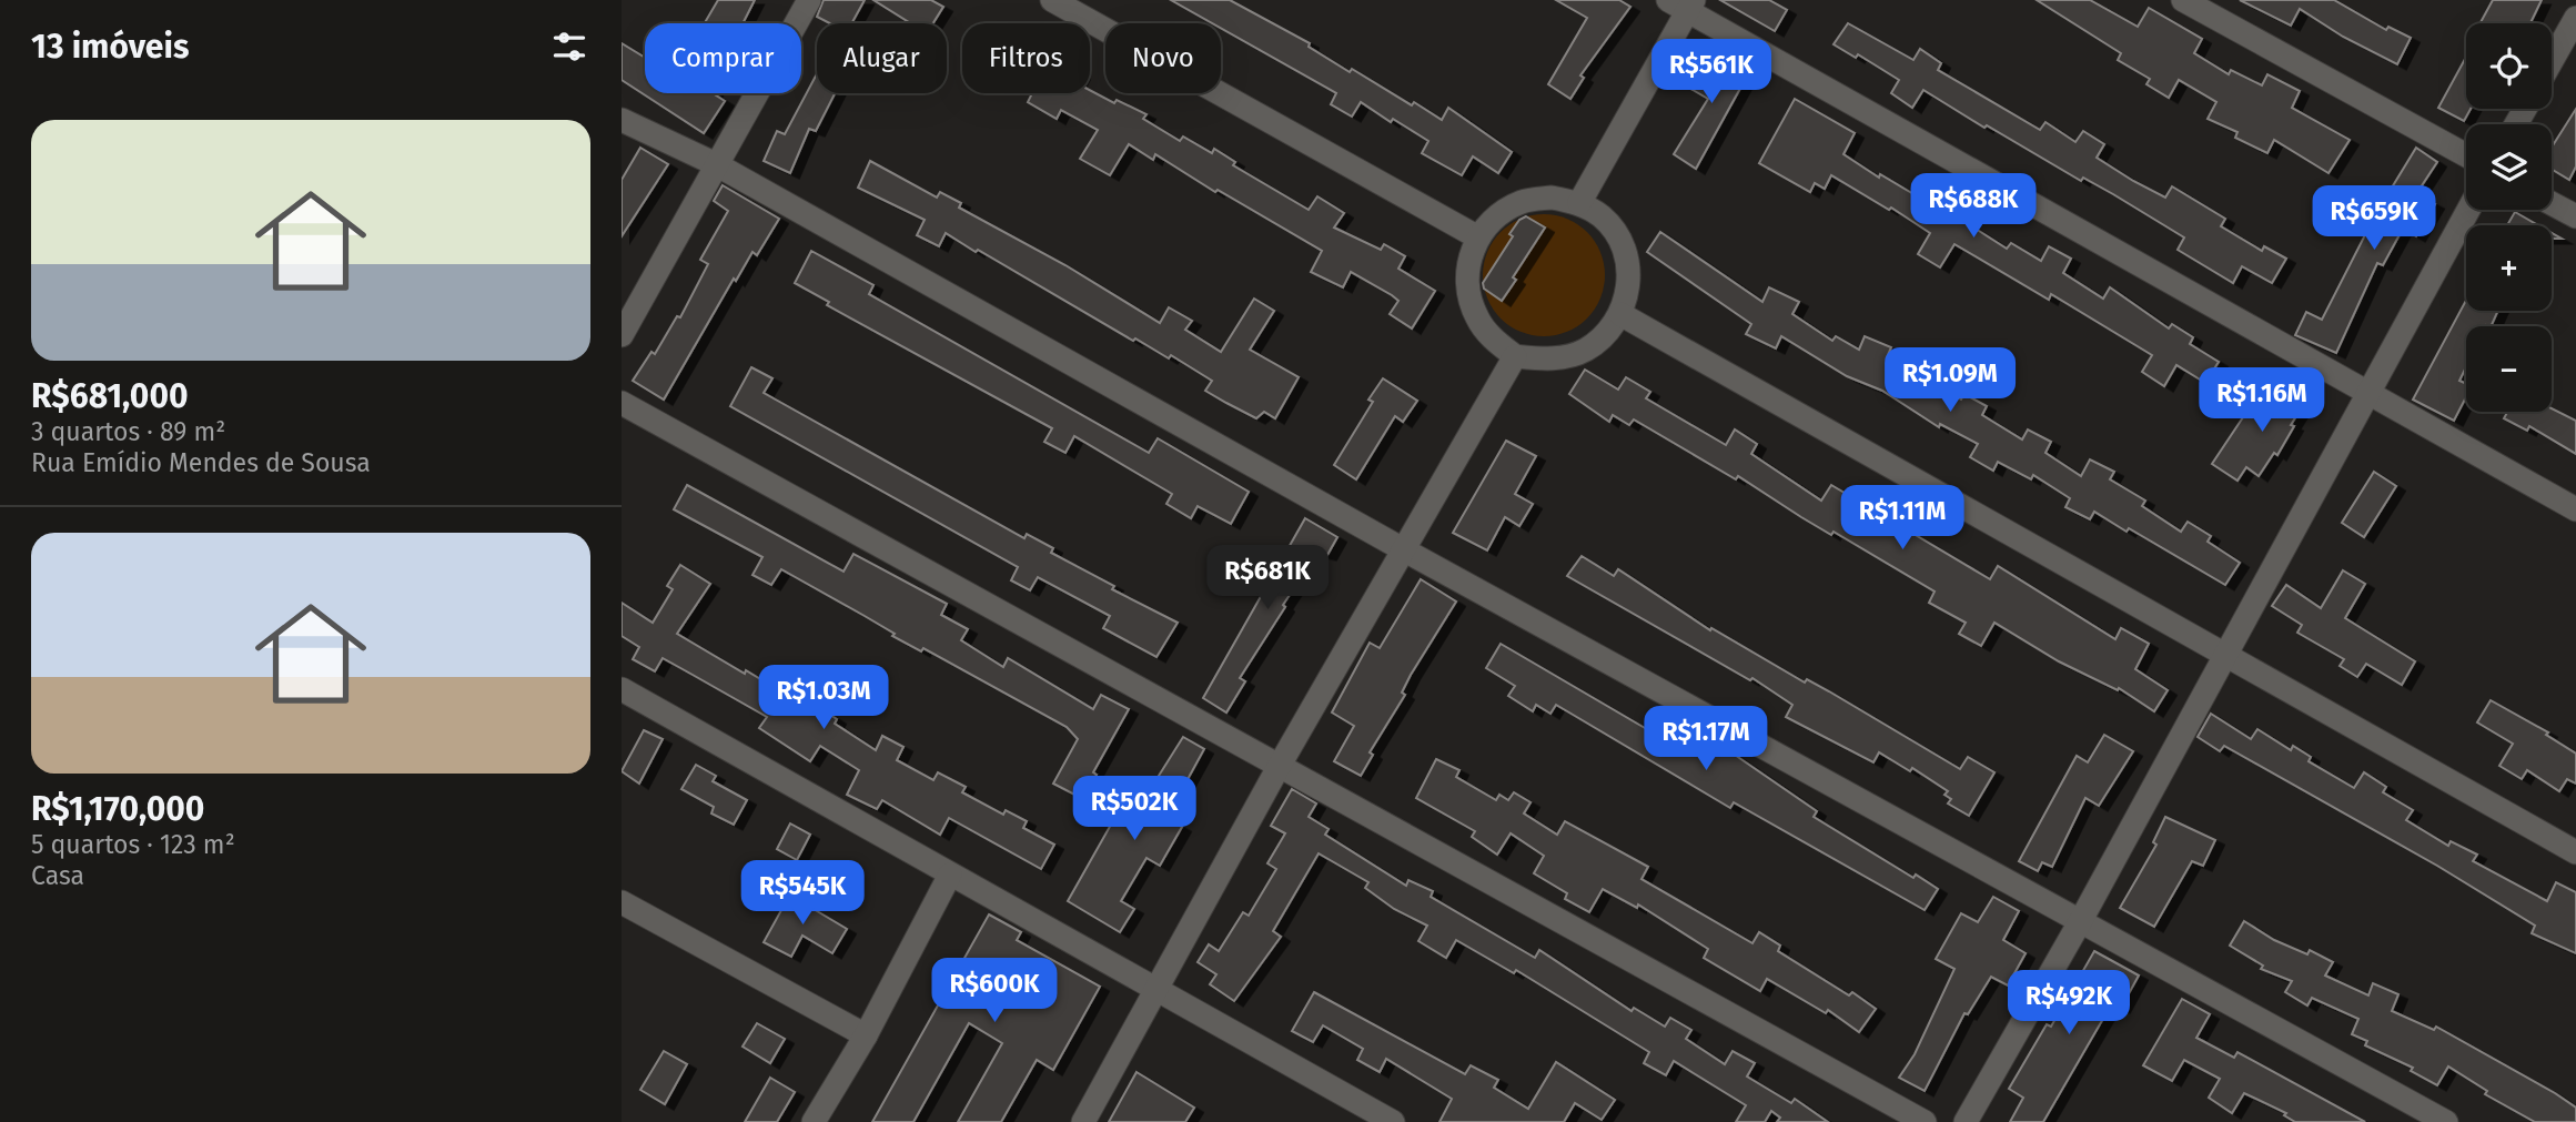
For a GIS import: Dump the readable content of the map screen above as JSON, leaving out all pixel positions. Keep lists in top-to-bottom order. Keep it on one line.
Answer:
{"page":{"heading":"13 imóveis","map_buttons":["+","−"],"chip":["Comprar","Alugar","Filtros","Novo"],"price":["R$561K","R$688K","R$659K","R$1.09M","R$1.16M","R$1.11M","R$681K","R$1.03M","R$1.17M","R$502K","R$545K","R$600K","R$492K"],"list":[{"name":"R$681,000","note":"3 quartos · 89 m² · Rua Emídio Mendes de Sousa"},{"name":"R$1,170,000","note":"5 quartos · 123 m² · Casa"}]}}
